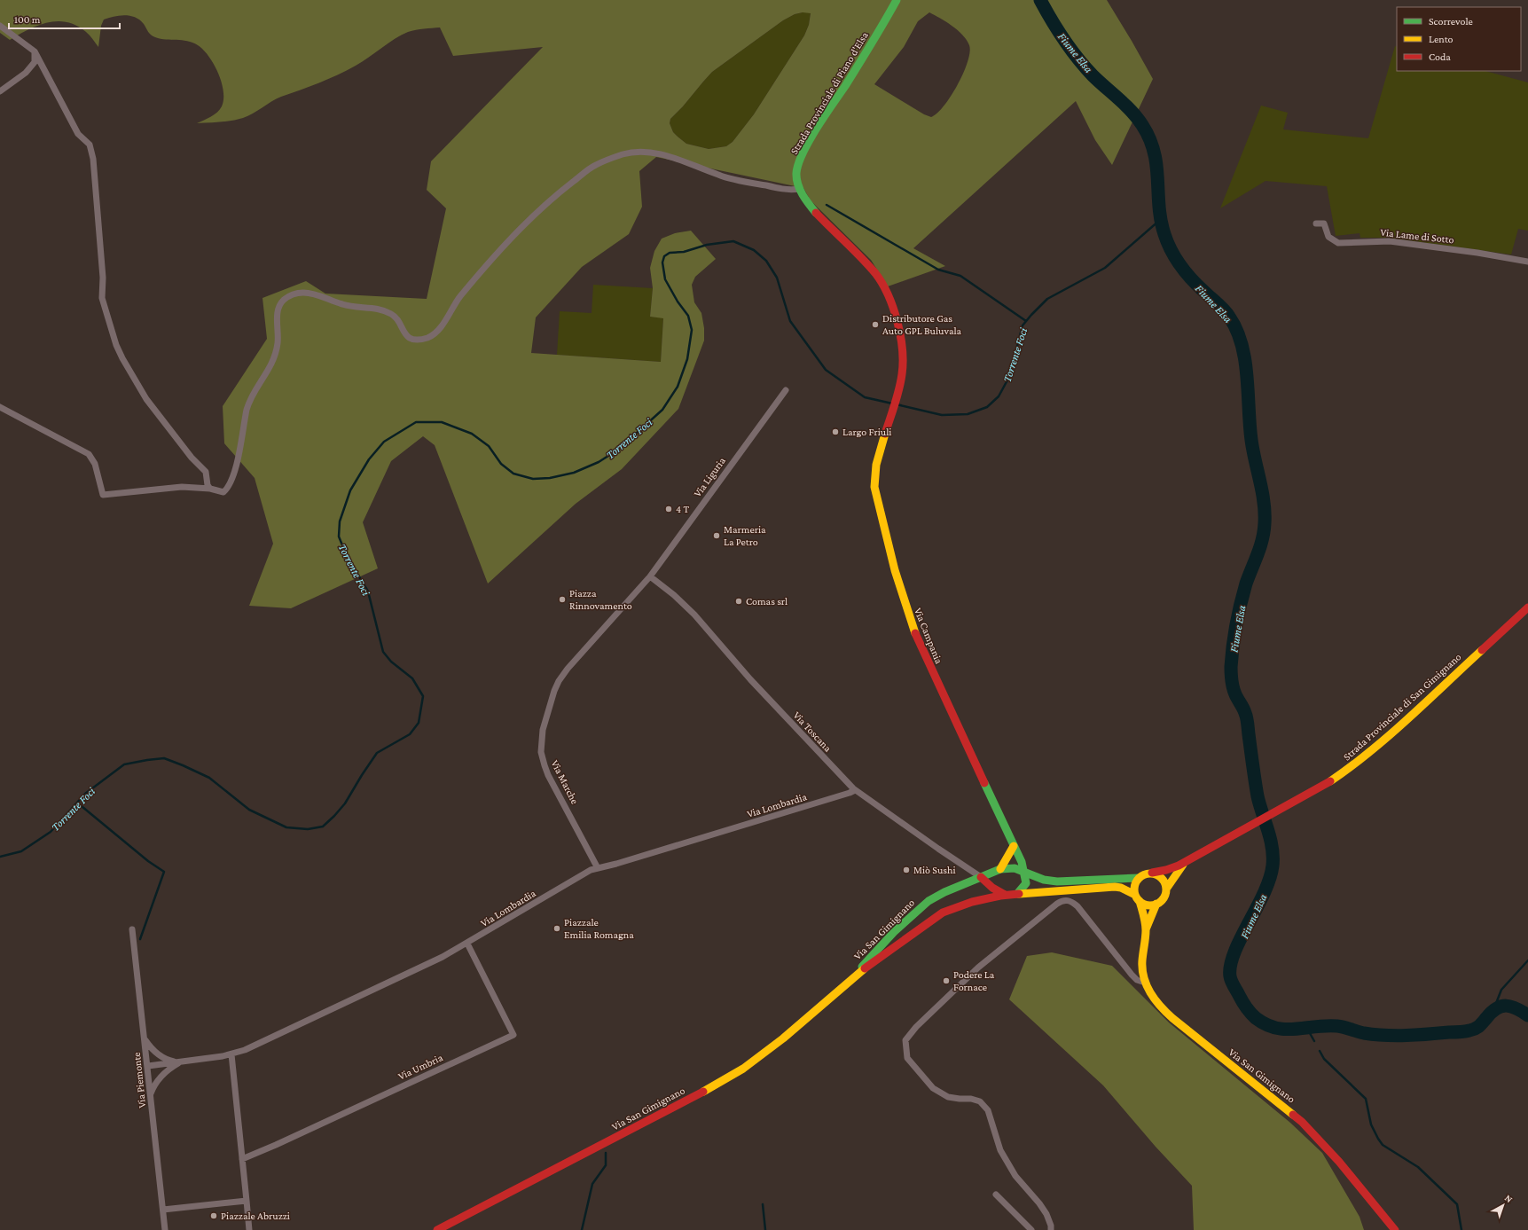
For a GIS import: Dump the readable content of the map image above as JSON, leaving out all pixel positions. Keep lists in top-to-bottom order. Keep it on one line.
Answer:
{"streets":{"main road":["Strada Provinciale di Piano d'Elsa","Via Campania","Strada Provinciale di San Gimignano","Via San Gimignano"],"street":["Via Lame di Sotto","Via Liguria","Via Toscana","Via Marche","Via Lombardia","Via Umbria","Via Piemonte"]},"crossings":[["Strada Provinciale di Piano d'Elsa","Via Campania"],["Via Liguria","Via Toscana"],["Via Liguria","Via Marche"],["Via Campania","Via San Gimignano"],["Strada Provinciale di San Gimignano","Via San Gimignano"],["Via Toscana","Via Marche"],["Via Toscana","Via Lombardia"],["Via Toscana","Via San Gimignano"],["Via Marche","Via Lombardia"],["Via Lombardia","Via Umbria"],["Via Lombardia","Via Piemonte"]],"water":["Fiume Elsa","Torrente Foci"],"places":["Distributore Gas Auto GPL Buluvala","Largo Friuli","4 T","Marmeria La Petro","Piazza Rinnovamento","Comas srl","Miò Sushi","Piazzale Emilia Romagna","Podere La Fornace","Piazzale Abruzzi"],"legend":["Scorrevole","Lento","Coda"],"scale_bar":"100 m","north":"top right"}
